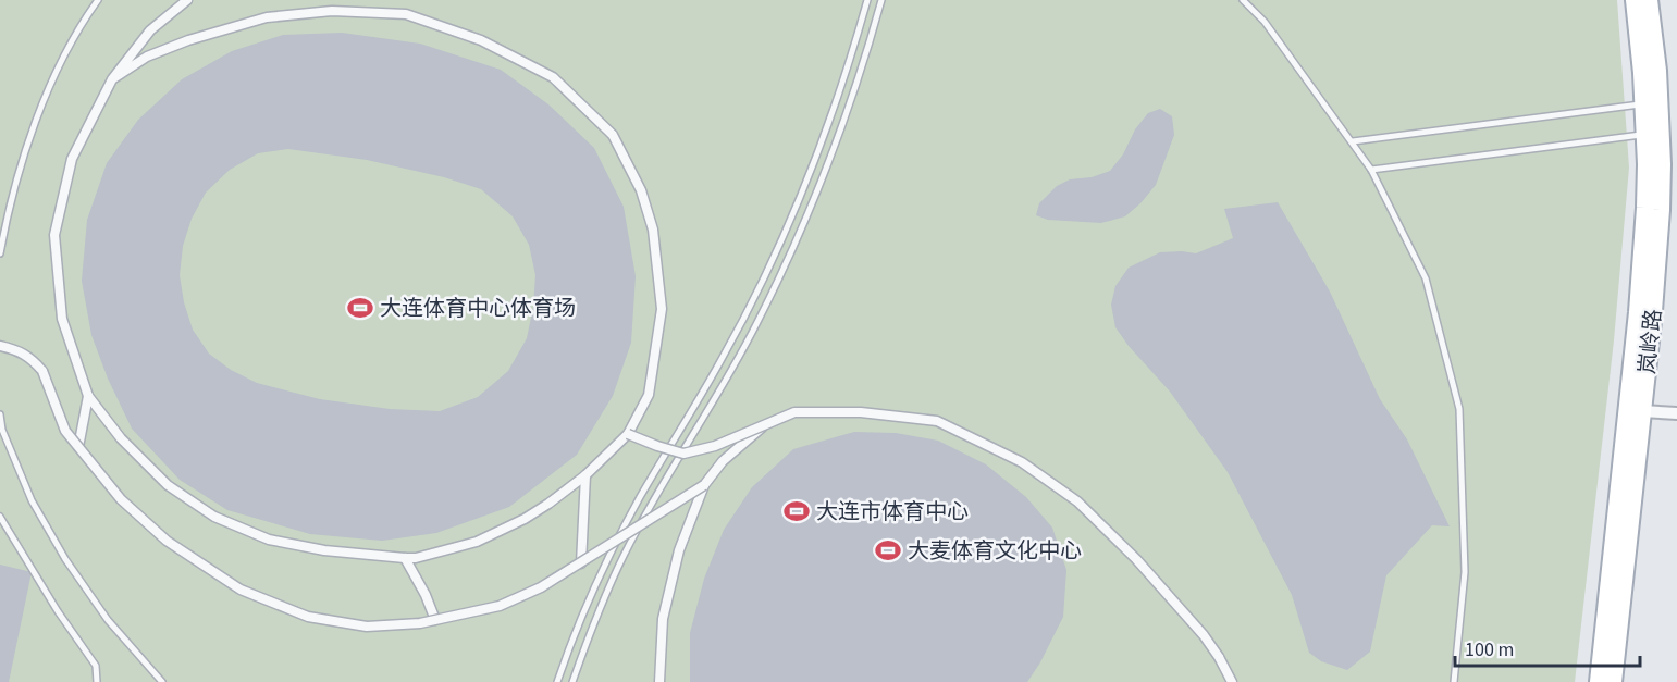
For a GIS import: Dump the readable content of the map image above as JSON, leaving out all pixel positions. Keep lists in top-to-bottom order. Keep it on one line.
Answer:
{"streets":{"main road":["岚岭路"]},"places":{"sports":["大连体育中心体育场","大连市体育中心","大麦体育文化中心"]},"scale_bar":"100 m"}
